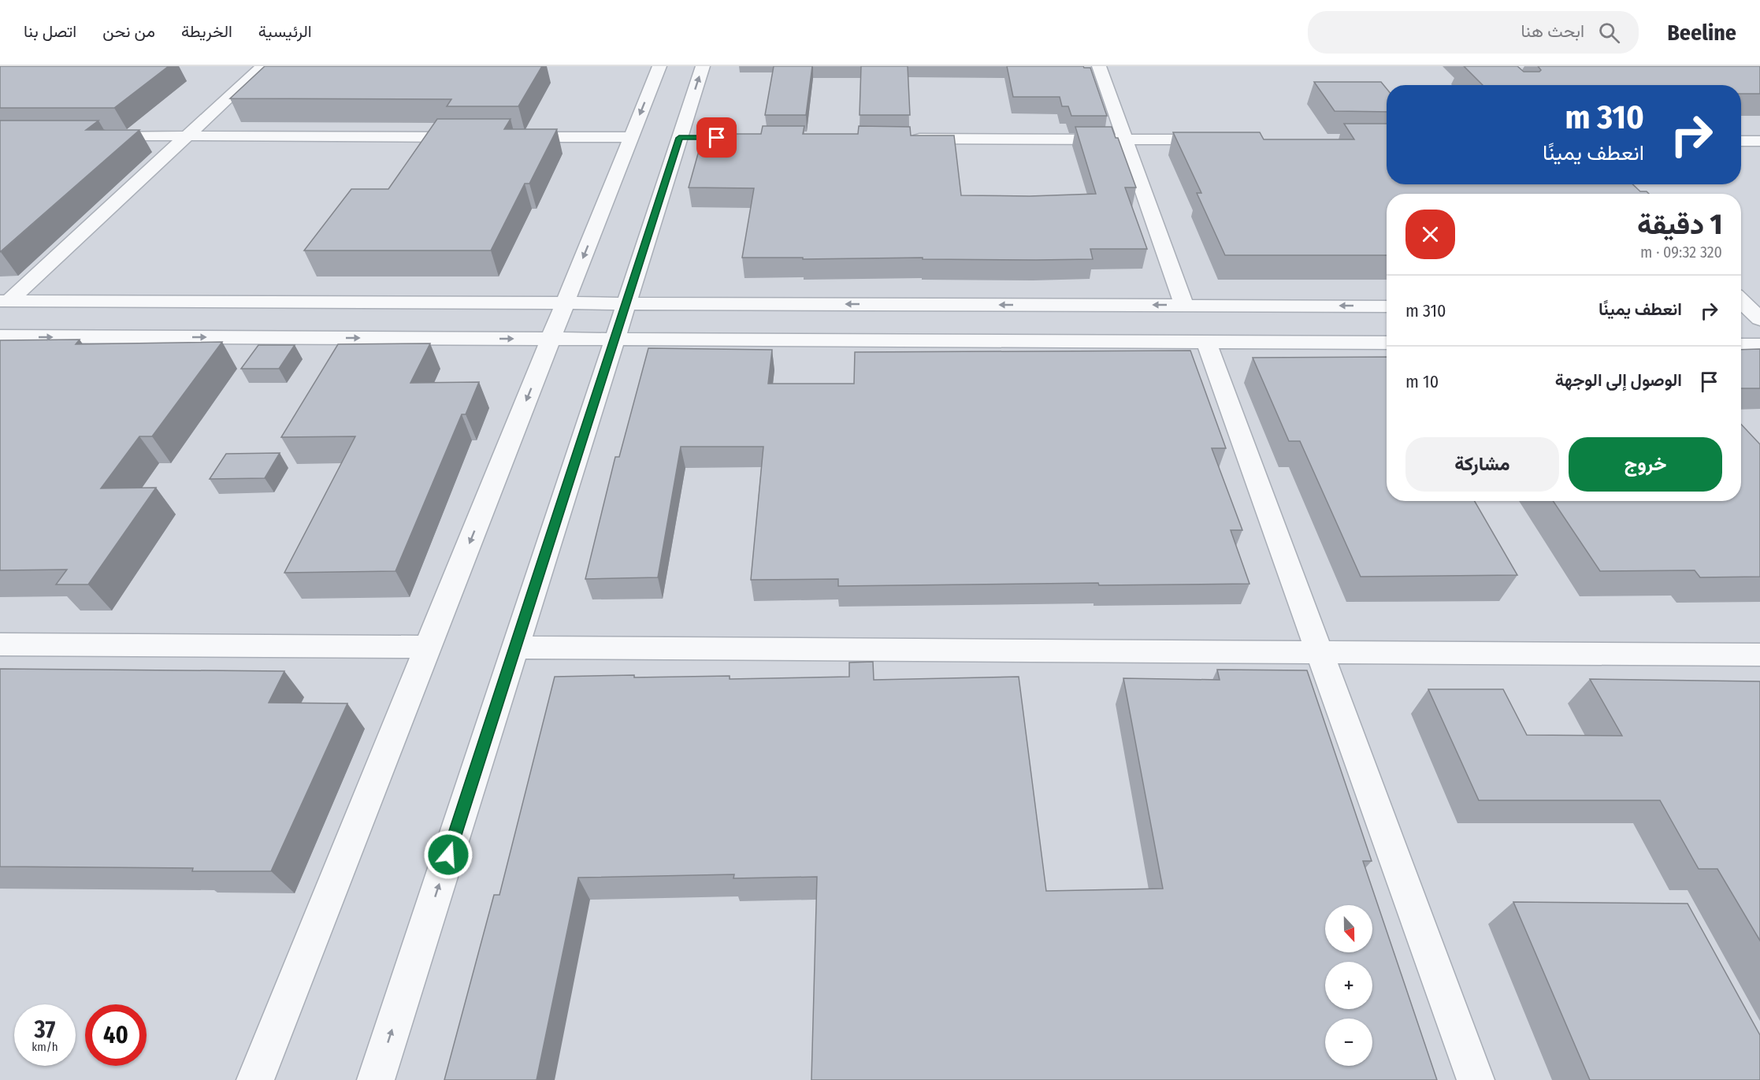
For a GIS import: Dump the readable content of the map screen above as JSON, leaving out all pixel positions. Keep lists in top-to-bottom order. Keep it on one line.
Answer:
{"north":"bottom","page":{"header":"Beeline","search":"ابحث هنا","nav":["الرئيسية","الخريطة","من نحن","اتصل بنا"],"turn":["310 m","انعطف يمينًا"],"heading":["1 دقيقة","320 m · 09:32"],"list":[{"name":"انعطف يمينًا","value":"310 m"},{"name":"الوصول إلى الوجهة","value":"10 m"}],"buttons":["خروج","مشاركة"],"map_buttons":["+","−"],"speed":"37 km/h","limit":"40"}}
